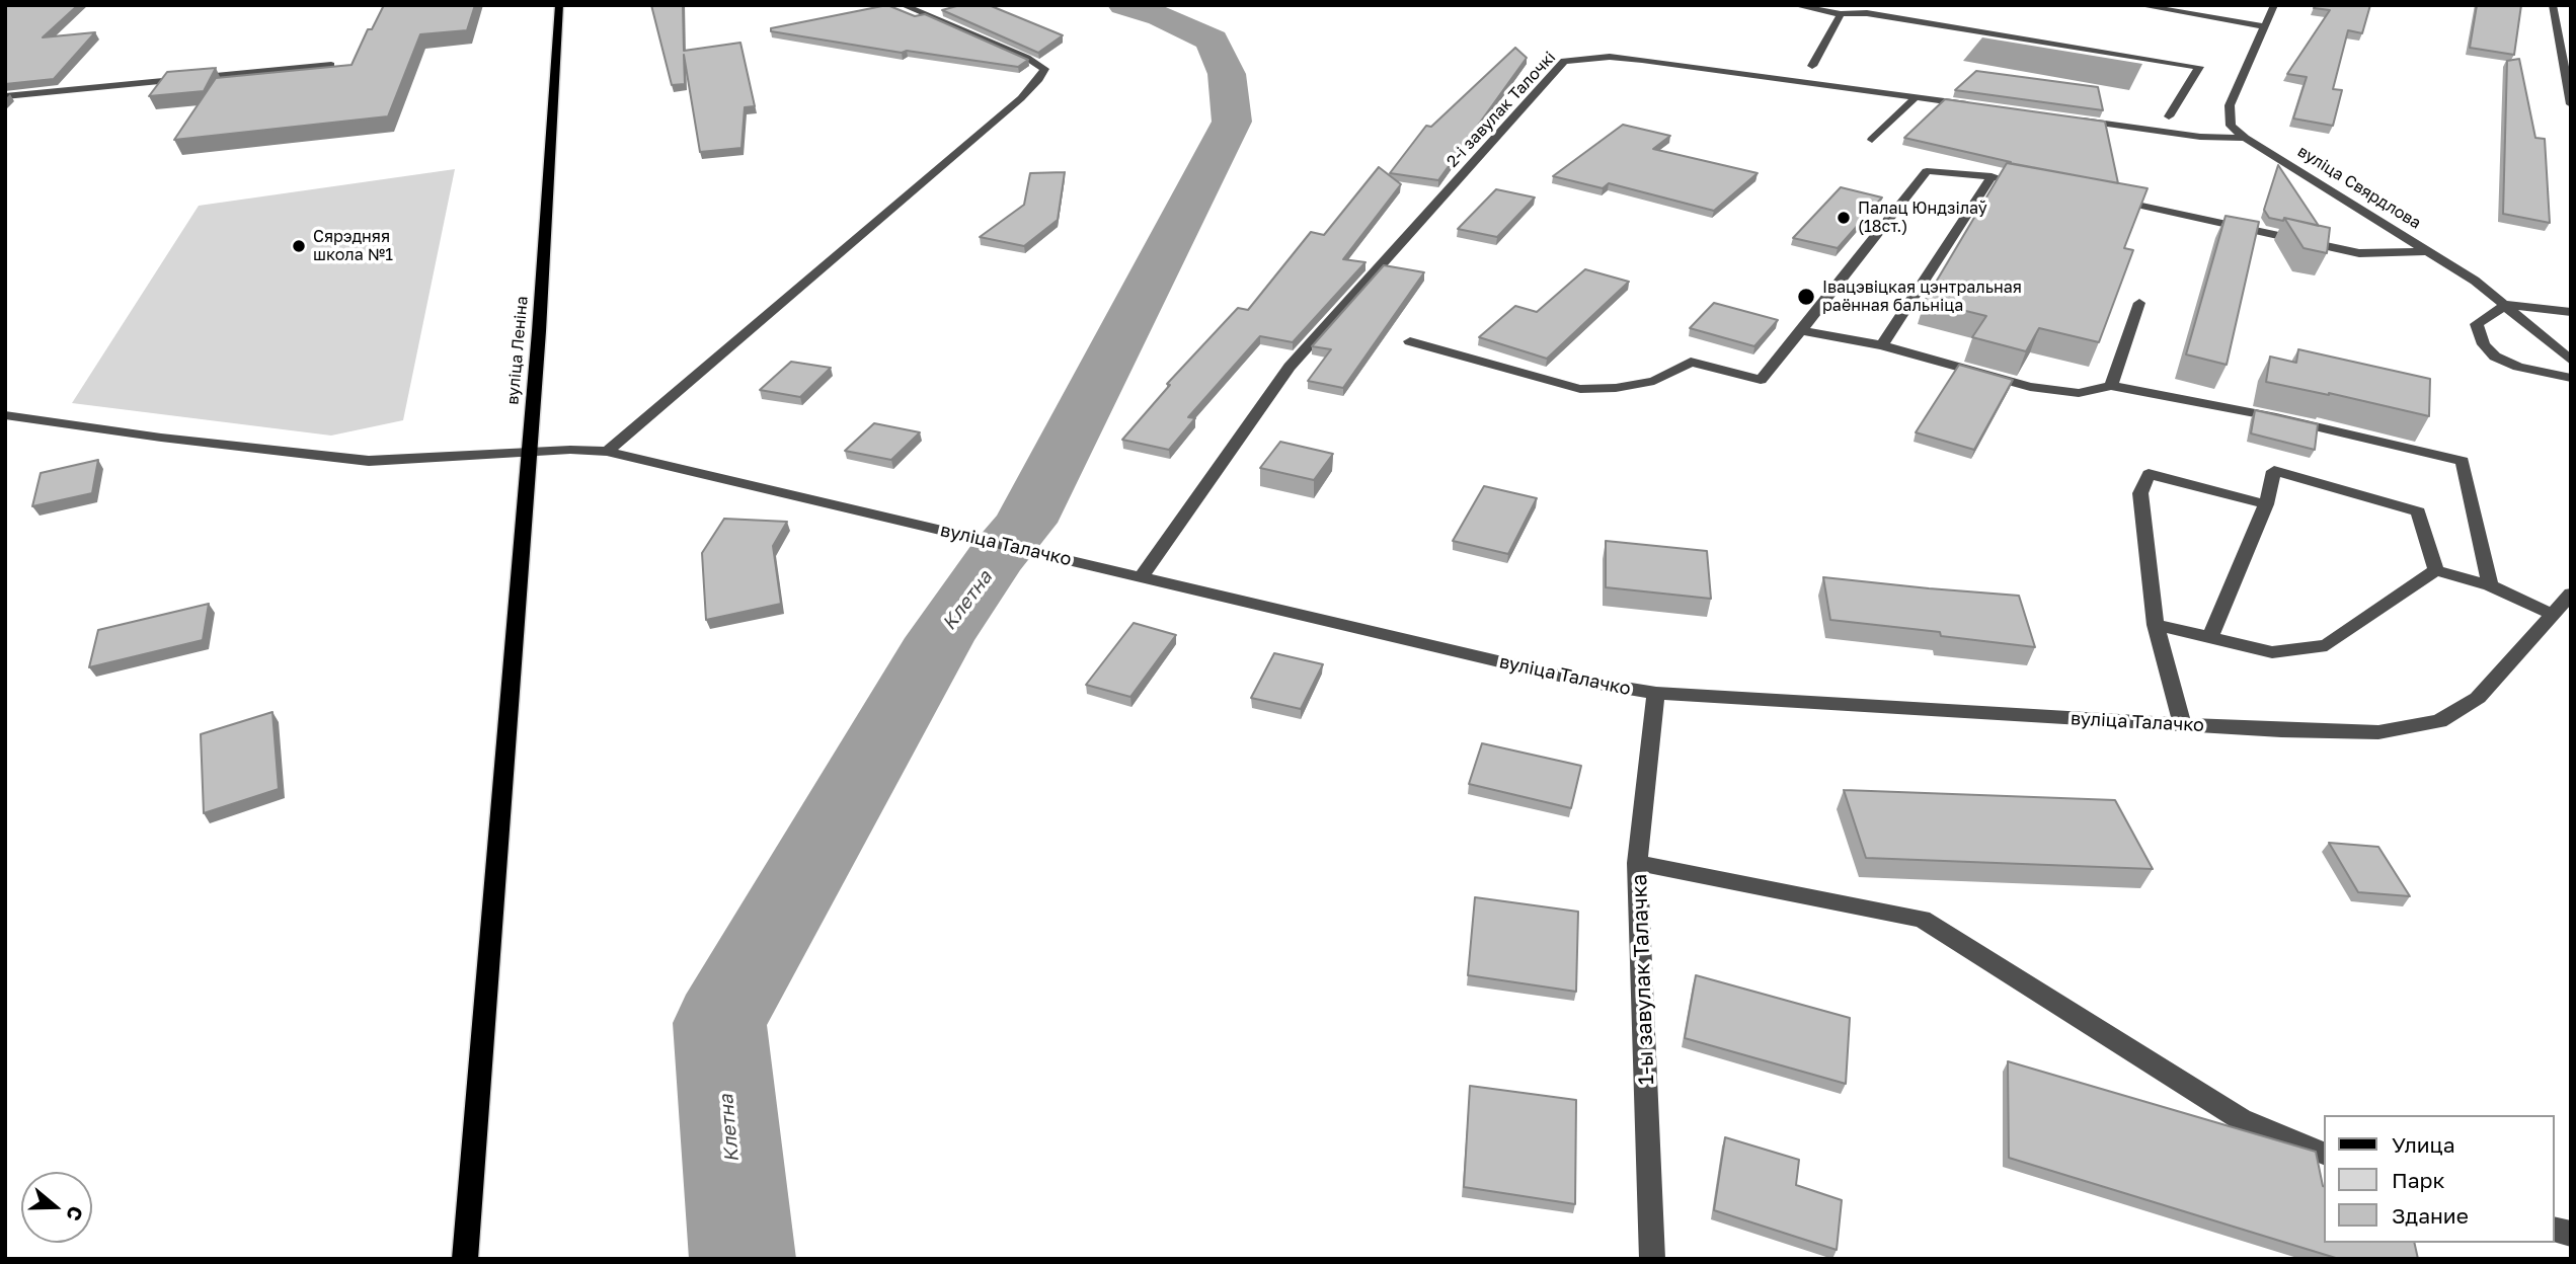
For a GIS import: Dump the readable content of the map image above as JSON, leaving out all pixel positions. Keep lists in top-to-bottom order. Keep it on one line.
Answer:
{"streets":{"main road":["вуліца Леніна"],"street":["2-і завулак Талочкі","вуліца Свярдлова","вуліца Талачко","1-ы завулак Талачка"]},"crossings":[["2-і завулак Талочкі","вуліца Талачко"],["вуліца Леніна","вуліца Талачко"],["вуліца Талачко","1-ы завулак Талачка"]],"water":["Клетна"],"places":["Палац Юндзілаў (18ст.)","Сярэдняя школа №1","Івацэвіцкая цэнтральная раённая бальніца"],"legend":["Улица","Парк","Здание"],"north":"right"}
